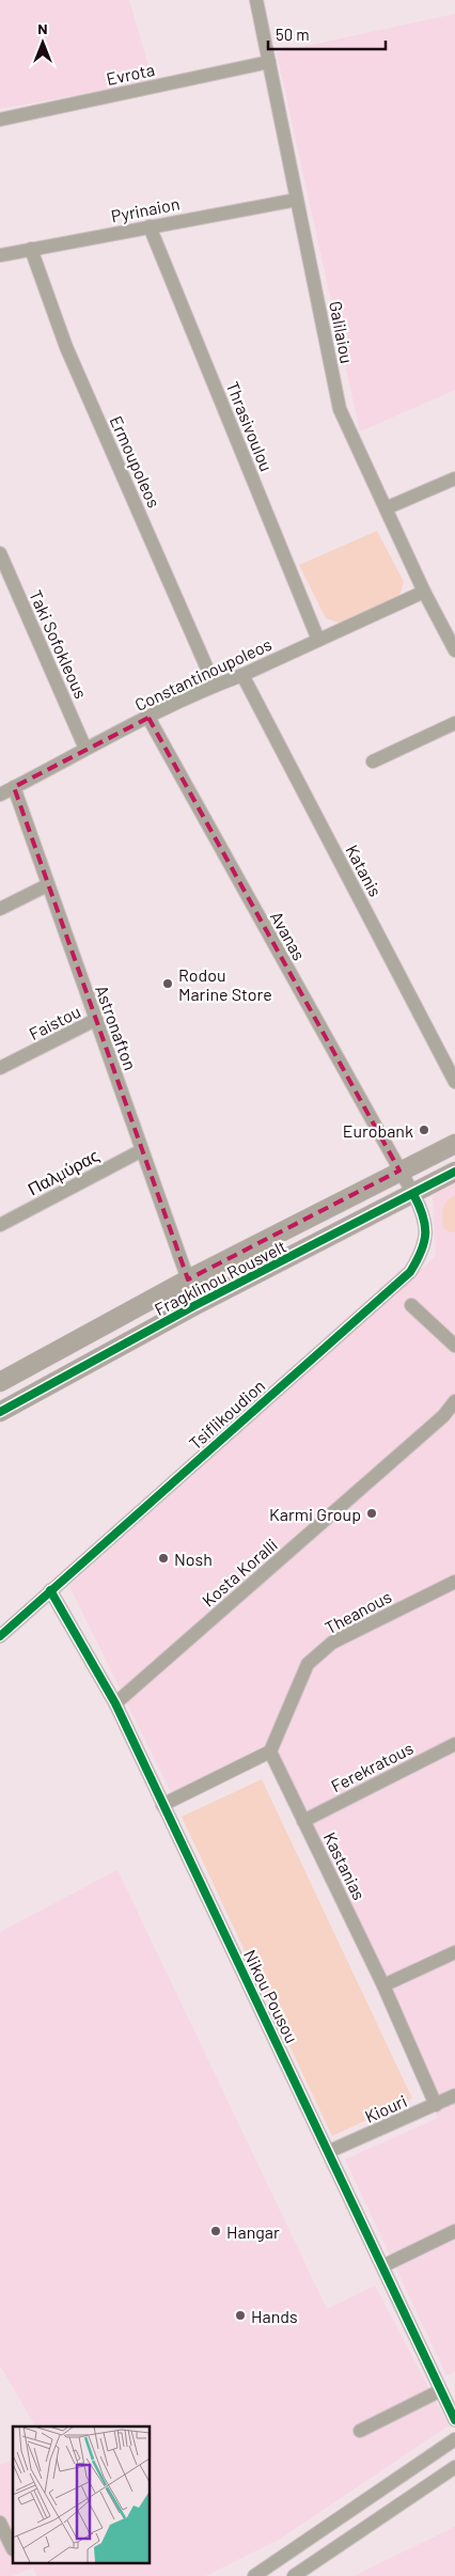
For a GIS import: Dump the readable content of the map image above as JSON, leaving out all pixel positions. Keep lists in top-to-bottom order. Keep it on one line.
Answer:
{"streets":{"main road":["Fragklinou Rousvelt"],"street":["Evrota","Pyrinaion","Galilaiou","Thrasivoulou","Ermoupoleos","Taki Sofokleous","Constantinoupoleos","Katanis","Avanas","Faistou","Astronafton","Παλμύρας","Tsiflikoudion","Kosta Koralli","Theanous","Ferekratous","Kastanias","Nikou Pousou","Kiouri"]},"crossings":[["Evrota","Galilaiou"],["Pyrinaion","Galilaiou"],["Pyrinaion","Thrasivoulou"],["Pyrinaion","Ermoupoleos"],["Galilaiou","Constantinoupoleos"],["Thrasivoulou","Constantinoupoleos"],["Ermoupoleos","Constantinoupoleos"],["Taki Sofokleous","Constantinoupoleos"],["Constantinoupoleos","Katanis"],["Constantinoupoleos","Avanas"],["Constantinoupoleos","Astronafton"],["Avanas","Fragklinou Rousvelt"],["Avanas","Tsiflikoudion"],["Faistou","Astronafton"],["Astronafton","Παλμύρας"],["Astronafton","Fragklinou Rousvelt"],["Fragklinou Rousvelt","Tsiflikoudion"],["Tsiflikoudion","Nikou Pousou"],["Kosta Koralli","Nikou Pousou"],["Theanous","Kastanias"],["Ferekratous","Kastanias"],["Kastanias","Kiouri"],["Nikou Pousou","Kiouri"]],"places":["Rodou Marine Store","Eurobank","Karmi Group","Nosh","Hangar","Hands"],"scale_bar":"50 m","north":"top"}
